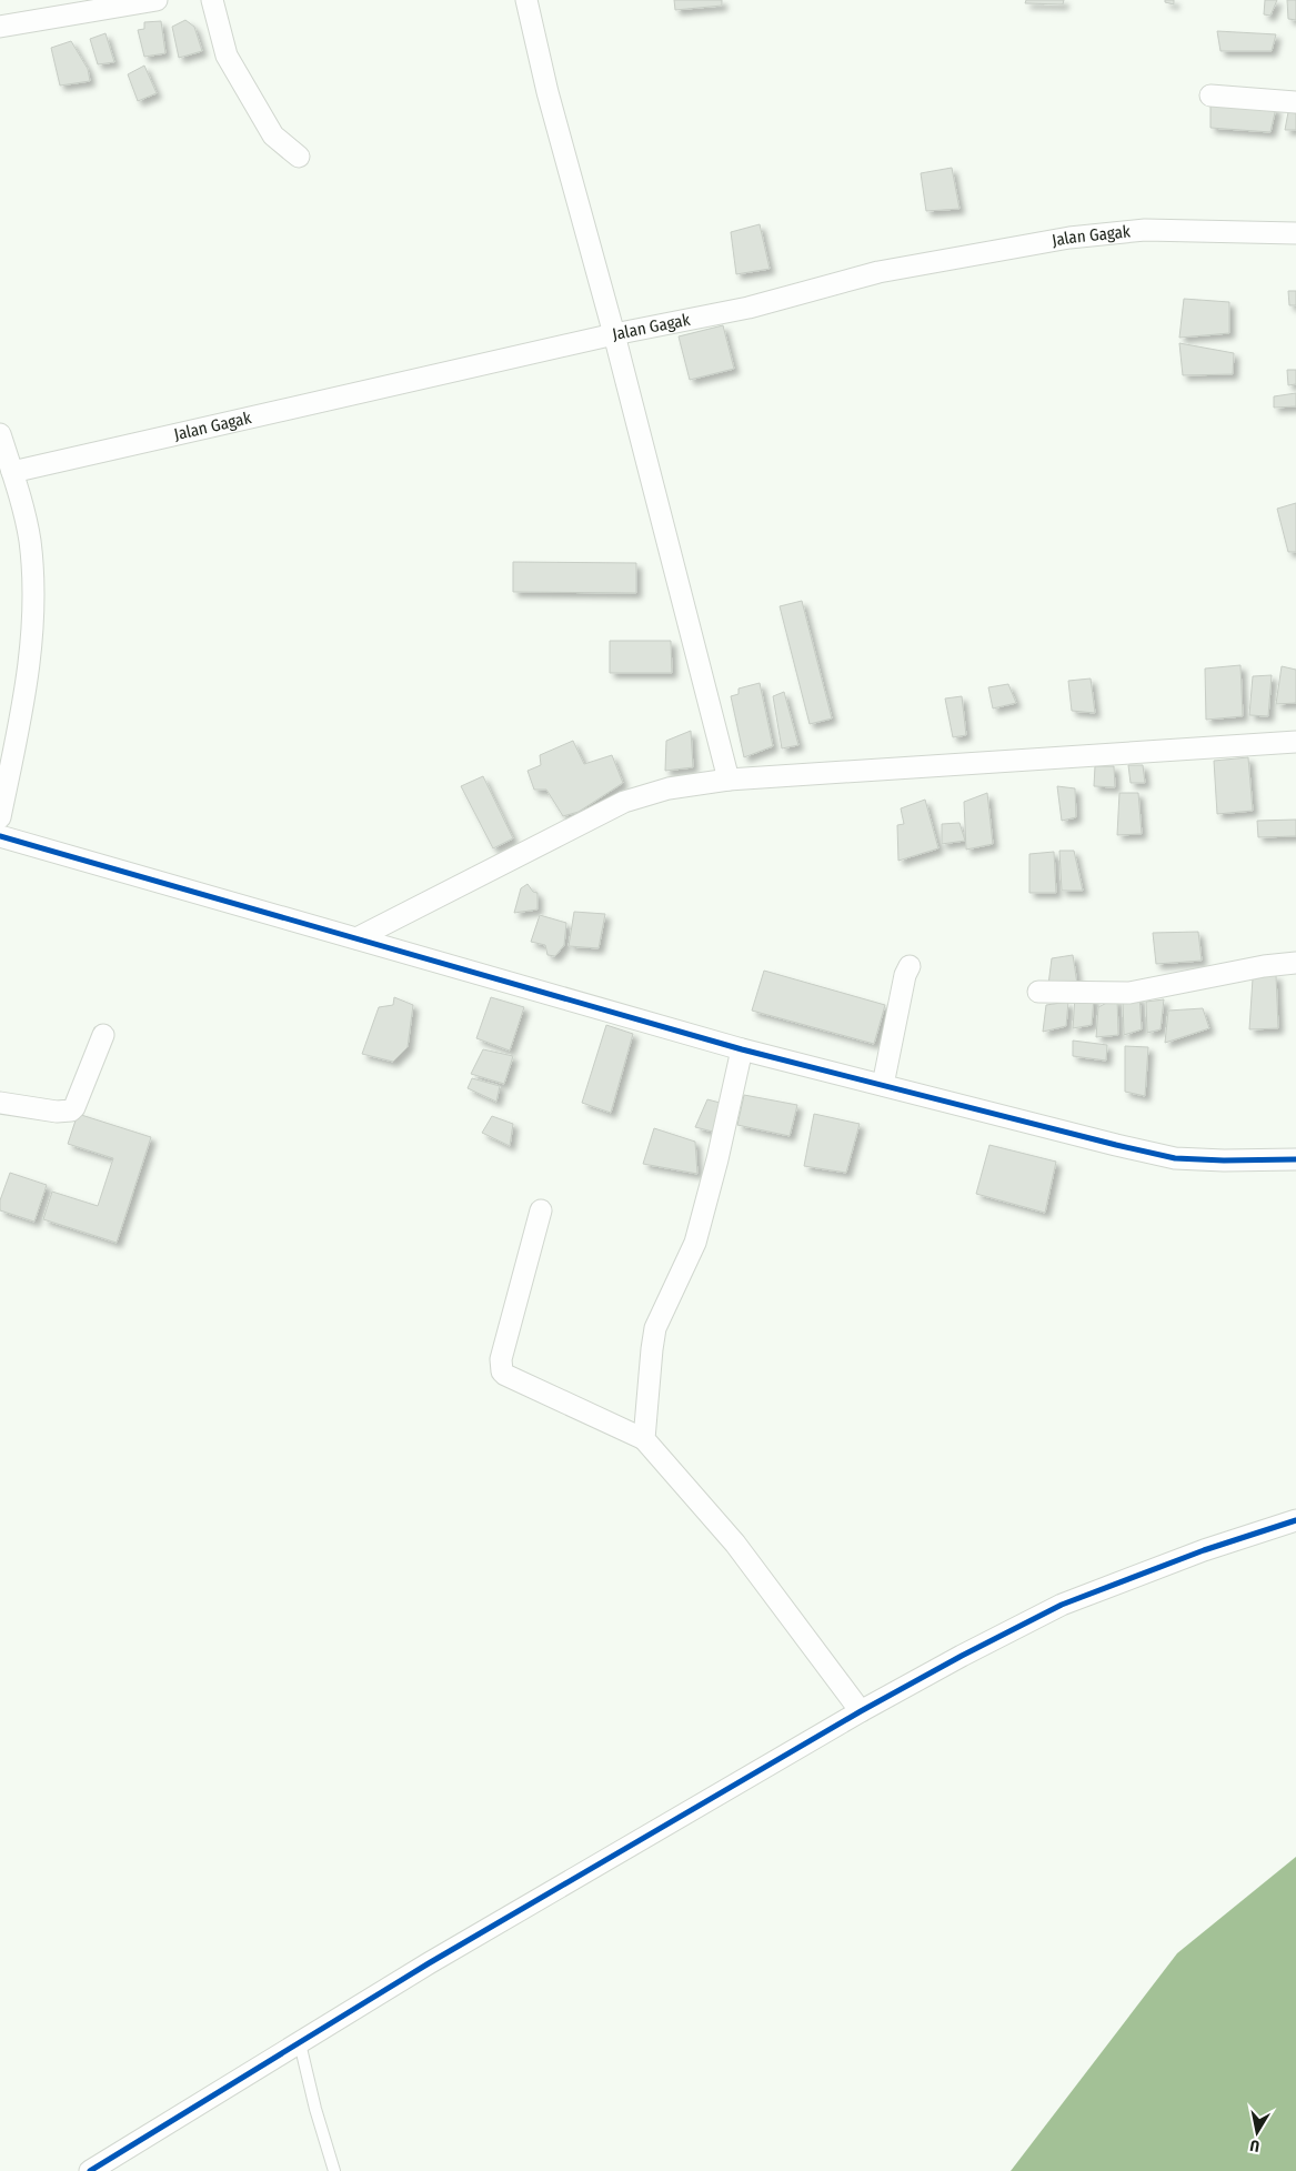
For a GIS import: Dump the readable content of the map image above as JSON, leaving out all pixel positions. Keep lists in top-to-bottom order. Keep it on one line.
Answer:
{"streets":{"street":["Jalan Gagak"]},"north":"bottom"}
